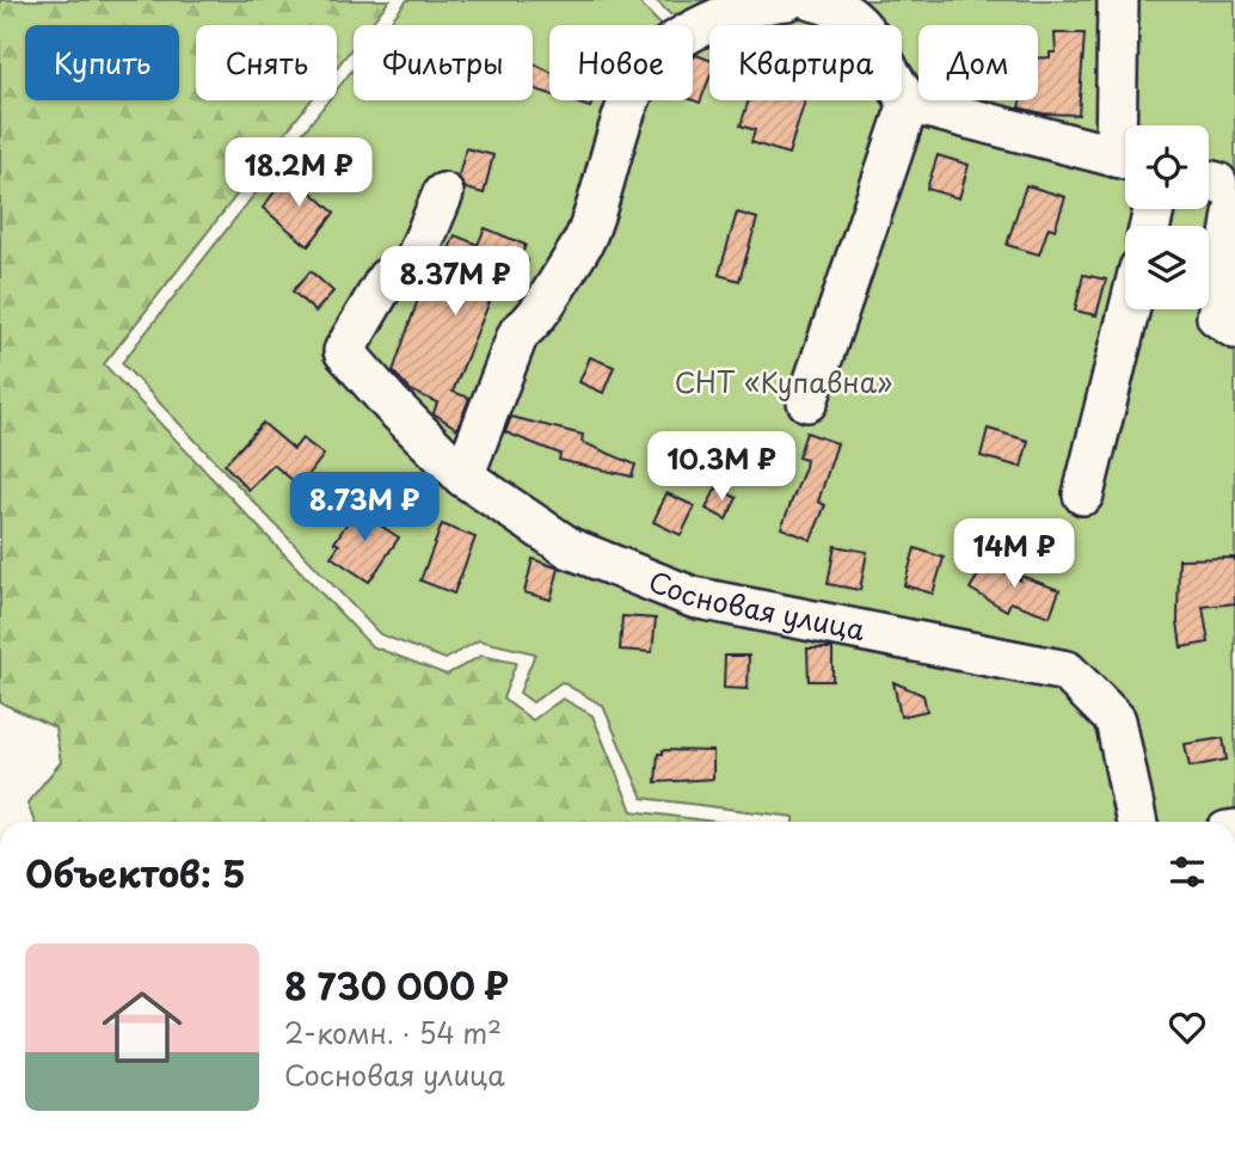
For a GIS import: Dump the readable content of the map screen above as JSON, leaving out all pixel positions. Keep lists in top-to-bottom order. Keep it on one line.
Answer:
{"streets":{"street":["Сосновая улица"]},"parks":["СНТ «Купавна»"],"page":{"chip":["Купить","Снять","Фильтры","Новое","Квартира","Дом"],"price":["18.2M ₽","8.37M ₽","10.3M ₽","8.73M ₽","14M ₽"],"heading":"Объектов: 5","list":[{"name":"8 730 000 ₽","note":"2-комн. · 54 m² · Сосновая улица"}]}}
